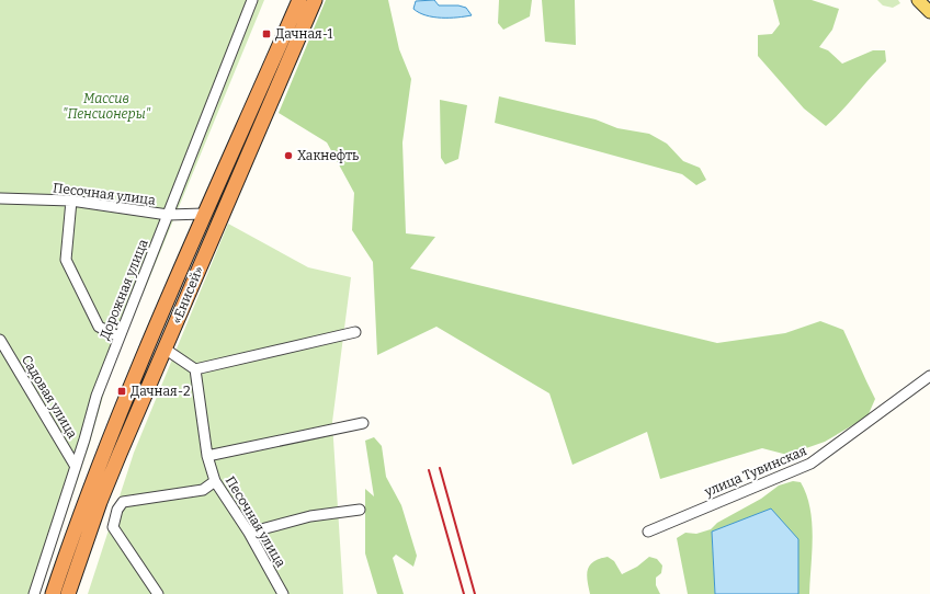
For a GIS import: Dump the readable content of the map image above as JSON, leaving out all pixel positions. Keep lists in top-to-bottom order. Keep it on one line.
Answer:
{"streets":{"highway":["«Енисей»"],"street":["Песочная улица","Дорожная улица","Садовая улица","улица Тувинская"]},"crossings":[["Песочная улица","Дорожная улица"],["Песочная улица","«Енисей»"],["Дорожная улица","Садовая улица"]],"parks":["Массив \"Пенсионеры\""],"places":{"transit":["Дачная-1","Дачная-2"],"other":["Хакнефть"]}}
